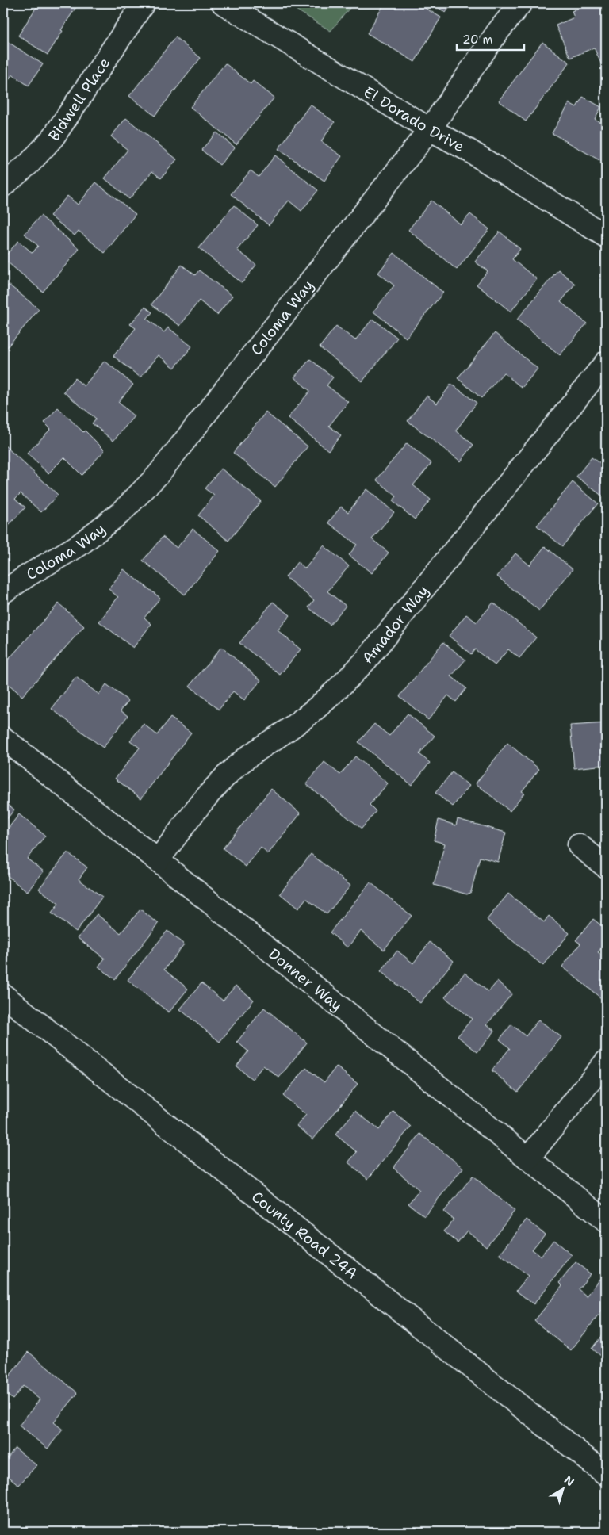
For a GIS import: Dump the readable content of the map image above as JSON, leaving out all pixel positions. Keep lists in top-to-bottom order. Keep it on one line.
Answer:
{"streets":{"street":["Bidwell Place","El Dorado Drive","Coloma Way","Amador Way","Donner Way","County Road 24A"]},"crossings":[["El Dorado Drive","Coloma Way"],["Amador Way","Donner Way"]],"scale_bar":"20 m","north":"top right"}
